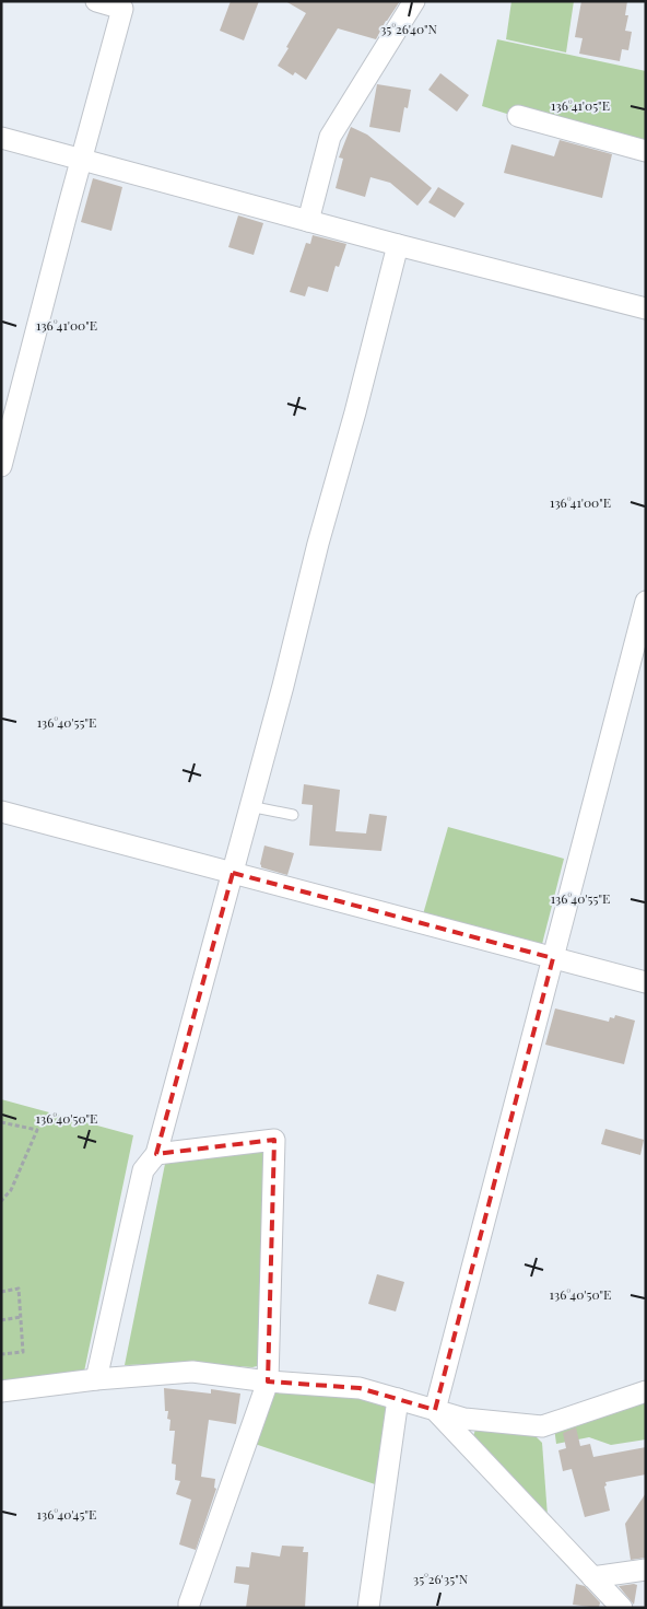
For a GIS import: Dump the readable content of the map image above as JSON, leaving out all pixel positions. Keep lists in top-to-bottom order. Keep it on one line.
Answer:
{"coordinates":["35°26'40\"N","136°41'05\"E","136°41'00\"E","136°40'55\"E","136°40'50\"E","136°40'45\"E","35°26'35\"N"]}
